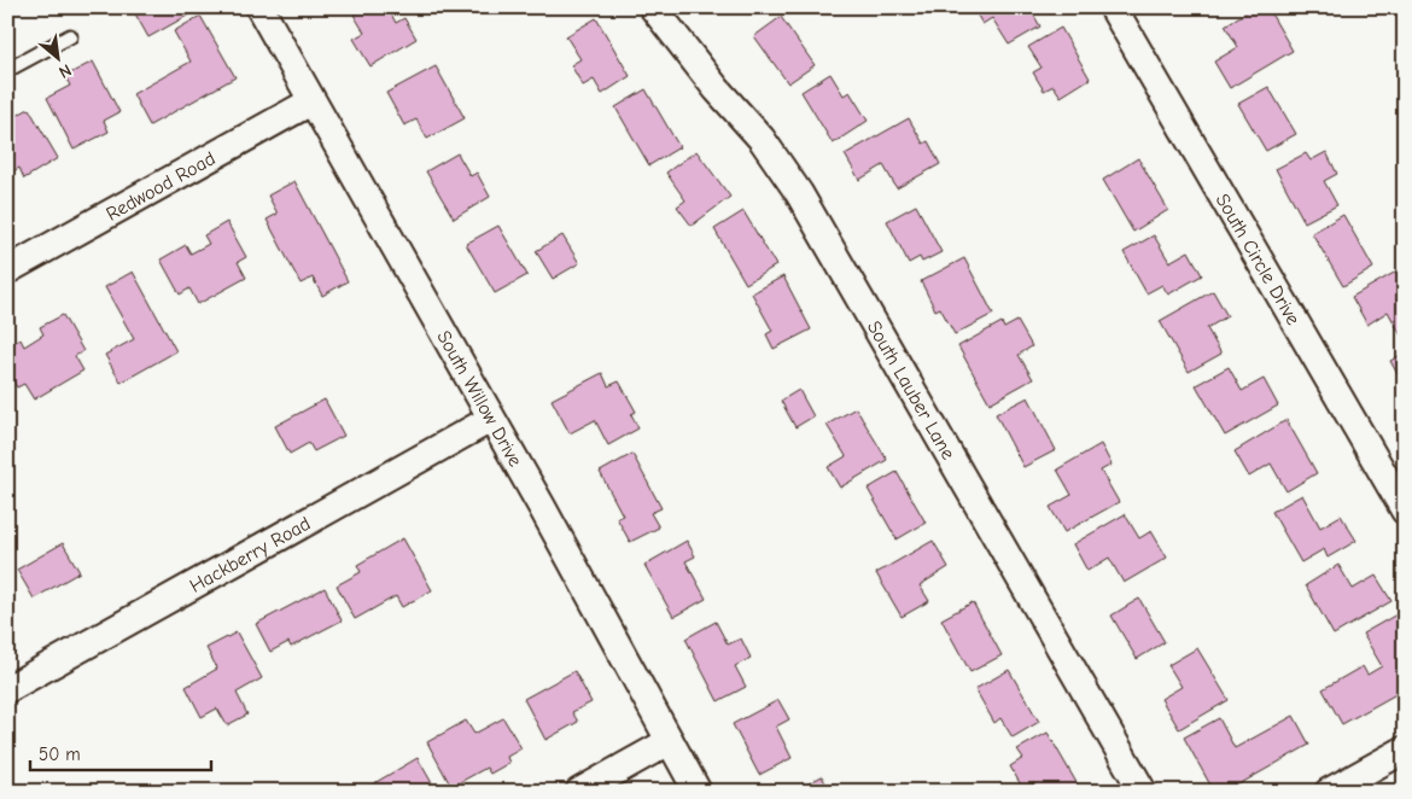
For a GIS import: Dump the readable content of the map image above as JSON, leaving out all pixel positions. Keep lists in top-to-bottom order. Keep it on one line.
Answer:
{"streets":{"street":["Redwood Road","South Circle Drive","South Lauber Lane","South Willow Drive","Hackberry Road"]},"crossings":[["Redwood Road","South Willow Drive"],["South Willow Drive","Hackberry Road"]],"scale_bar":"50 m","north":"bottom right"}
